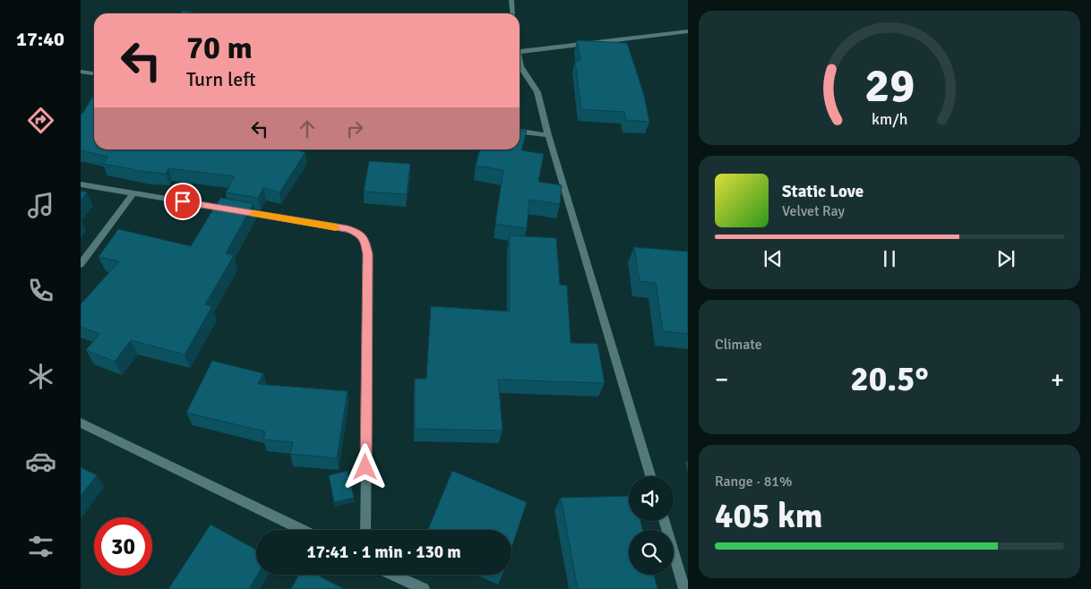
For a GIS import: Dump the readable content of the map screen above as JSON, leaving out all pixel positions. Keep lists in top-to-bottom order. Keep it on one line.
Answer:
{"page":{"tabs":"17:40","turn":["70 m","Turn left"],"song":["Static Love","Velvet Ray"],"tile":["Climate",["Range · 81%","405 km"]],"heat":["−","20.5°","+"],"limit":"30","trip":"17:41 · 1 min · 130 m","gauge":["29","km/h"]}}
